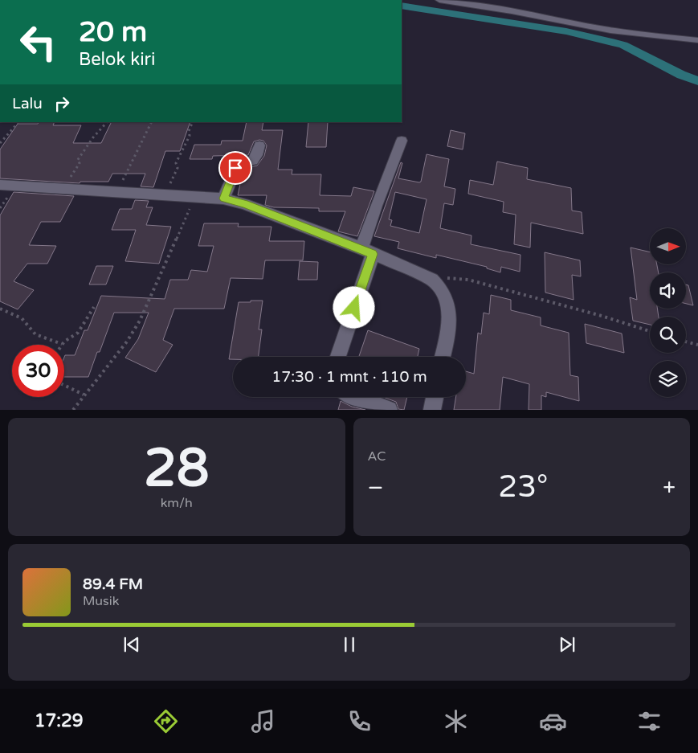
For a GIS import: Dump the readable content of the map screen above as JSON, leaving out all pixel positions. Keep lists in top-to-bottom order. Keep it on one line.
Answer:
{"north":"right","page":{"turn":["20 m","Belok kiri"],"then":"Lalu","limit":"30","trip":"17:30 · 1 mnt · 110 m","tile":[["28","km/h"],"AC"],"heat":["−","23°","+"],"song":["89.4 FM","Musik"],"tabs":"17:29"}}
